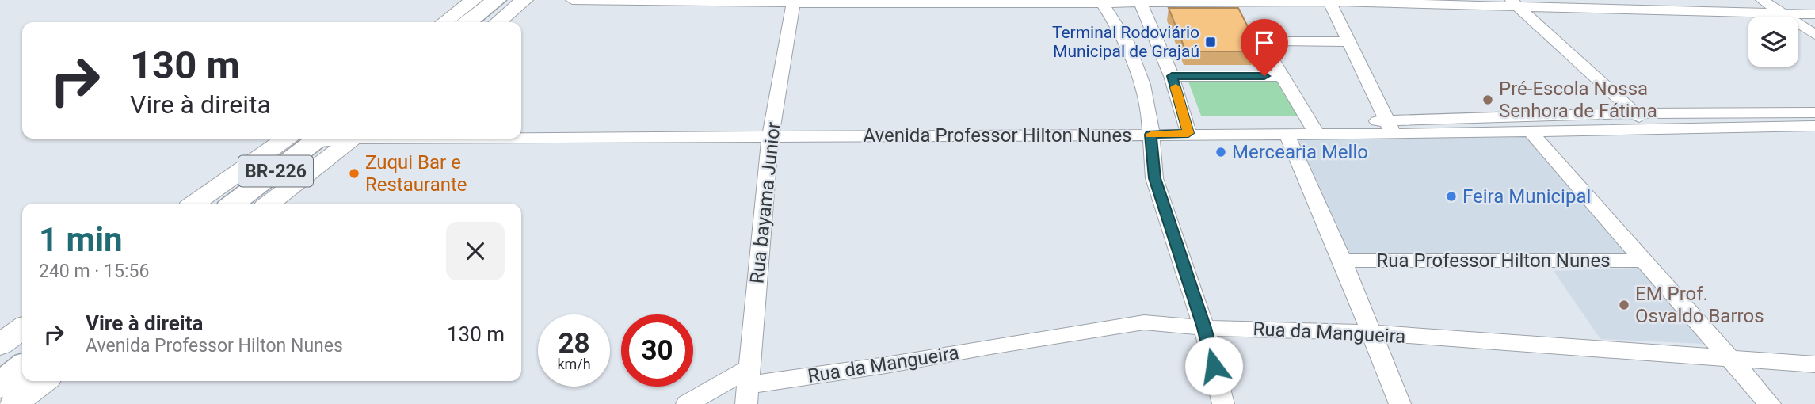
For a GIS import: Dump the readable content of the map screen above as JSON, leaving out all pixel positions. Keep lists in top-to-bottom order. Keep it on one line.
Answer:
{"streets":{"highway":["BR-226"],"street":["Avenida Professor Hilton Nunes","Rua bayama Junior","Rua Professor Hilton Nunes","Rua da Mangueira"]},"crossings":[["Avenida Professor Hilton Nunes","Rua bayama Junior"],["Rua bayama Junior","Rua da Mangueira"]],"places":{"transit":["Terminal Rodoviário Municipal de Grajaú"],"other":["Pré-Escola Nossa Senhora de Fátima","Mercearia Mello","Zuqui Bar e Restaurante","Feira Municipal","EM Prof. Osvaldo Barros"]},"page":{"turn":["130 m","Vire à direita"],"heading":["1 min","240 m · 15:56"],"list":[{"name":"Vire à direita","note":"Avenida Professor Hilton Nunes","value":"130 m"}],"speed":"28 km/h","limit":"30"}}
